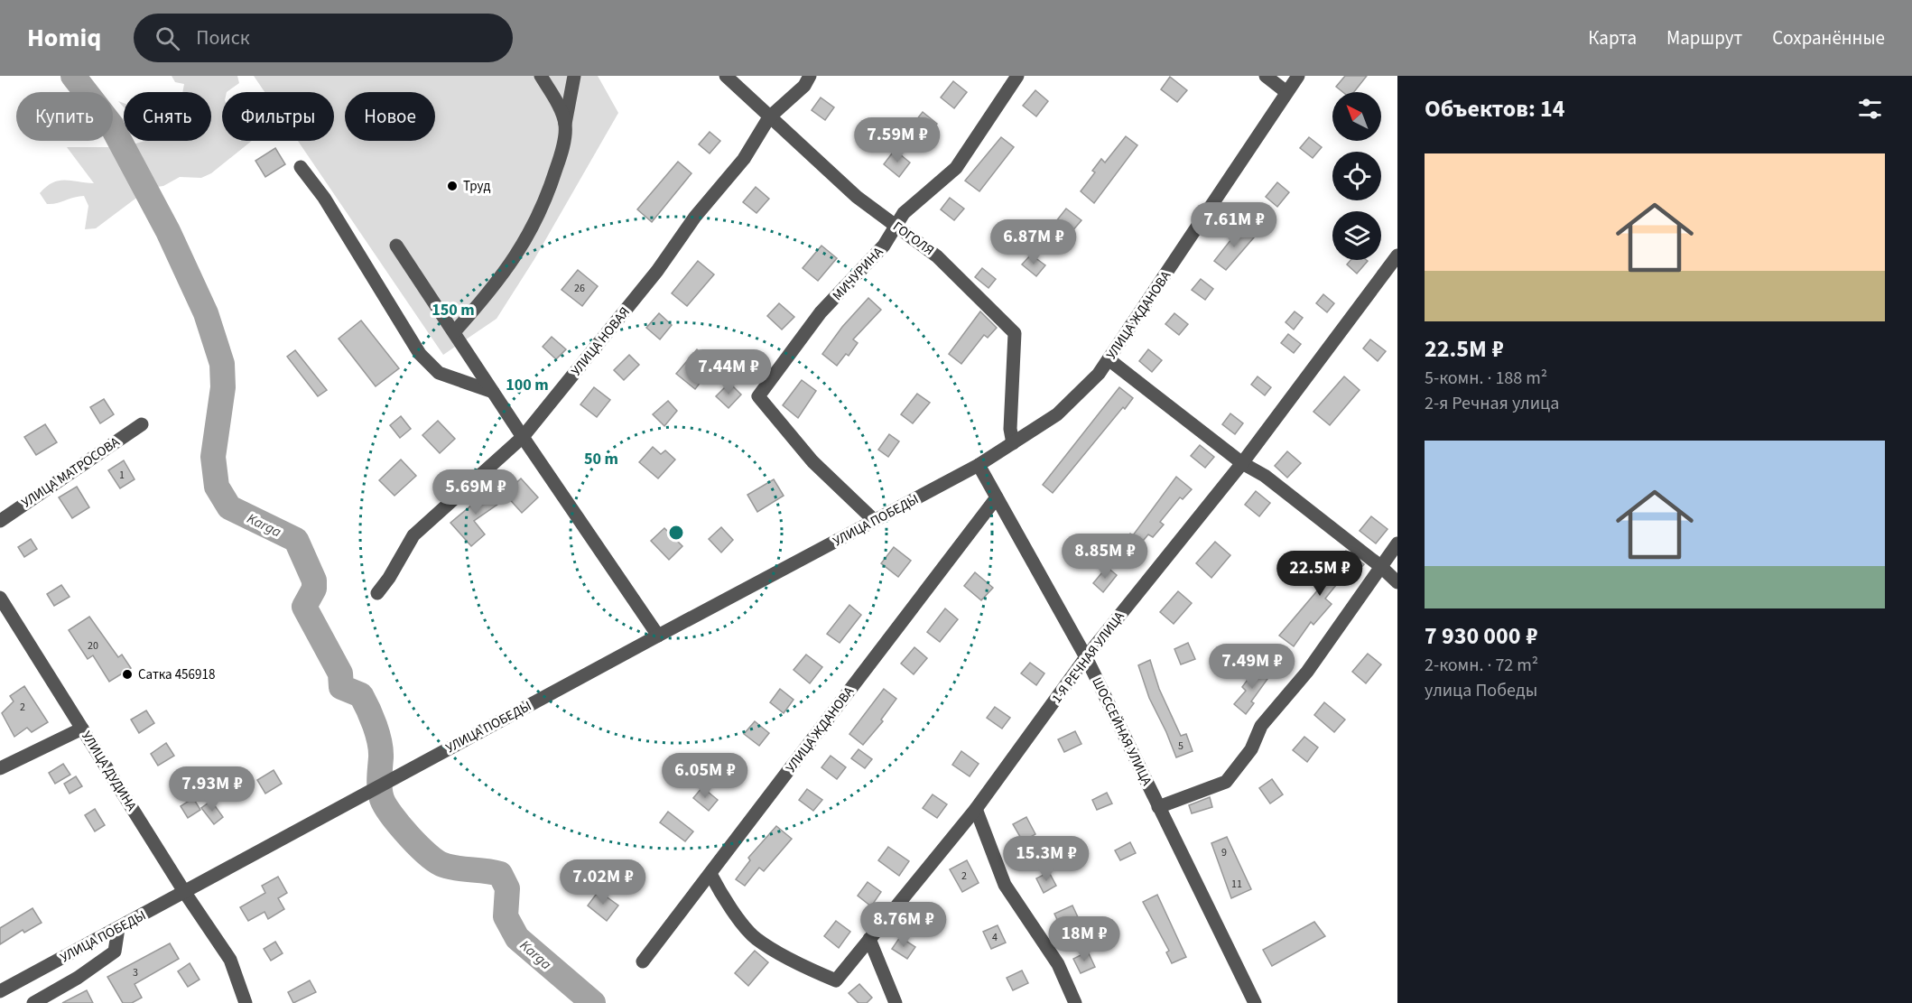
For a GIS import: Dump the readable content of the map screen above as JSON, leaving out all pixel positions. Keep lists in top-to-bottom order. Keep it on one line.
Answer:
{"streets":{"street":["ГОГОЛЯ","МИЧУРИНА","УЛИЦА ЖДАНОВА","УЛИЦА НОВАЯ","УЛИЦА МАТРОСОВА","УЛИЦА ПОБЕДЫ","1-Я РЕЧНАЯ УЛИЦА","ШОССЕЙНАЯ УЛИЦА","УЛИЦА ДУДИНА"]},"crossings":[["ГОГОЛЯ","МИЧУРИНА"],["ГОГОЛЯ","УЛИЦА ЖДАНОВА"],["ГОГОЛЯ","УЛИЦА НОВАЯ"],["МИЧУРИНА","УЛИЦА ПОБЕДЫ"],["УЛИЦА ЖДАНОВА","УЛИЦА ПОБЕДЫ"],["УЛИЦА ЖДАНОВА","1-Я РЕЧНАЯ УЛИЦА"],["УЛИЦА ЖДАНОВА","ШОССЕЙНАЯ УЛИЦА"],["УЛИЦА ПОБЕДЫ","ШОССЕЙНАЯ УЛИЦА"],["УЛИЦА ПОБЕДЫ","УЛИЦА ДУДИНА"],["1-Я РЕЧНАЯ УЛИЦА","ШОССЕЙНАЯ УЛИЦА"]],"water":["Karga"],"places":["Труд","Сатка 456918"],"house_numbers":["26","1","20","2","5","9","2","11","4","3"],"north":"top left","page":{"header":"Homiq","search":"Поиск","nav":["Карта","Маршрут","Сохранённые"],"heading":"Объектов: 14","chip":["Купить","Снять","Фильтры","Новое"],"price":["7.59M ₽","7.61M ₽","6.87M ₽","7.44M ₽","5.69M ₽","8.85M ₽","22.5M ₽","7.49M ₽","6.05M ₽","7.93M ₽","15.3M ₽","7.02M ₽","8.76M ₽","18M ₽"],"list":[{"name":"22.5M ₽","note":"5-комн. · 188 m² · 2-я Речная улица"},{"name":"7 930 000 ₽","note":"2-комн. · 72 m² · улица Победы"}]},"rings":["150 m","100 m","50 m"]}
